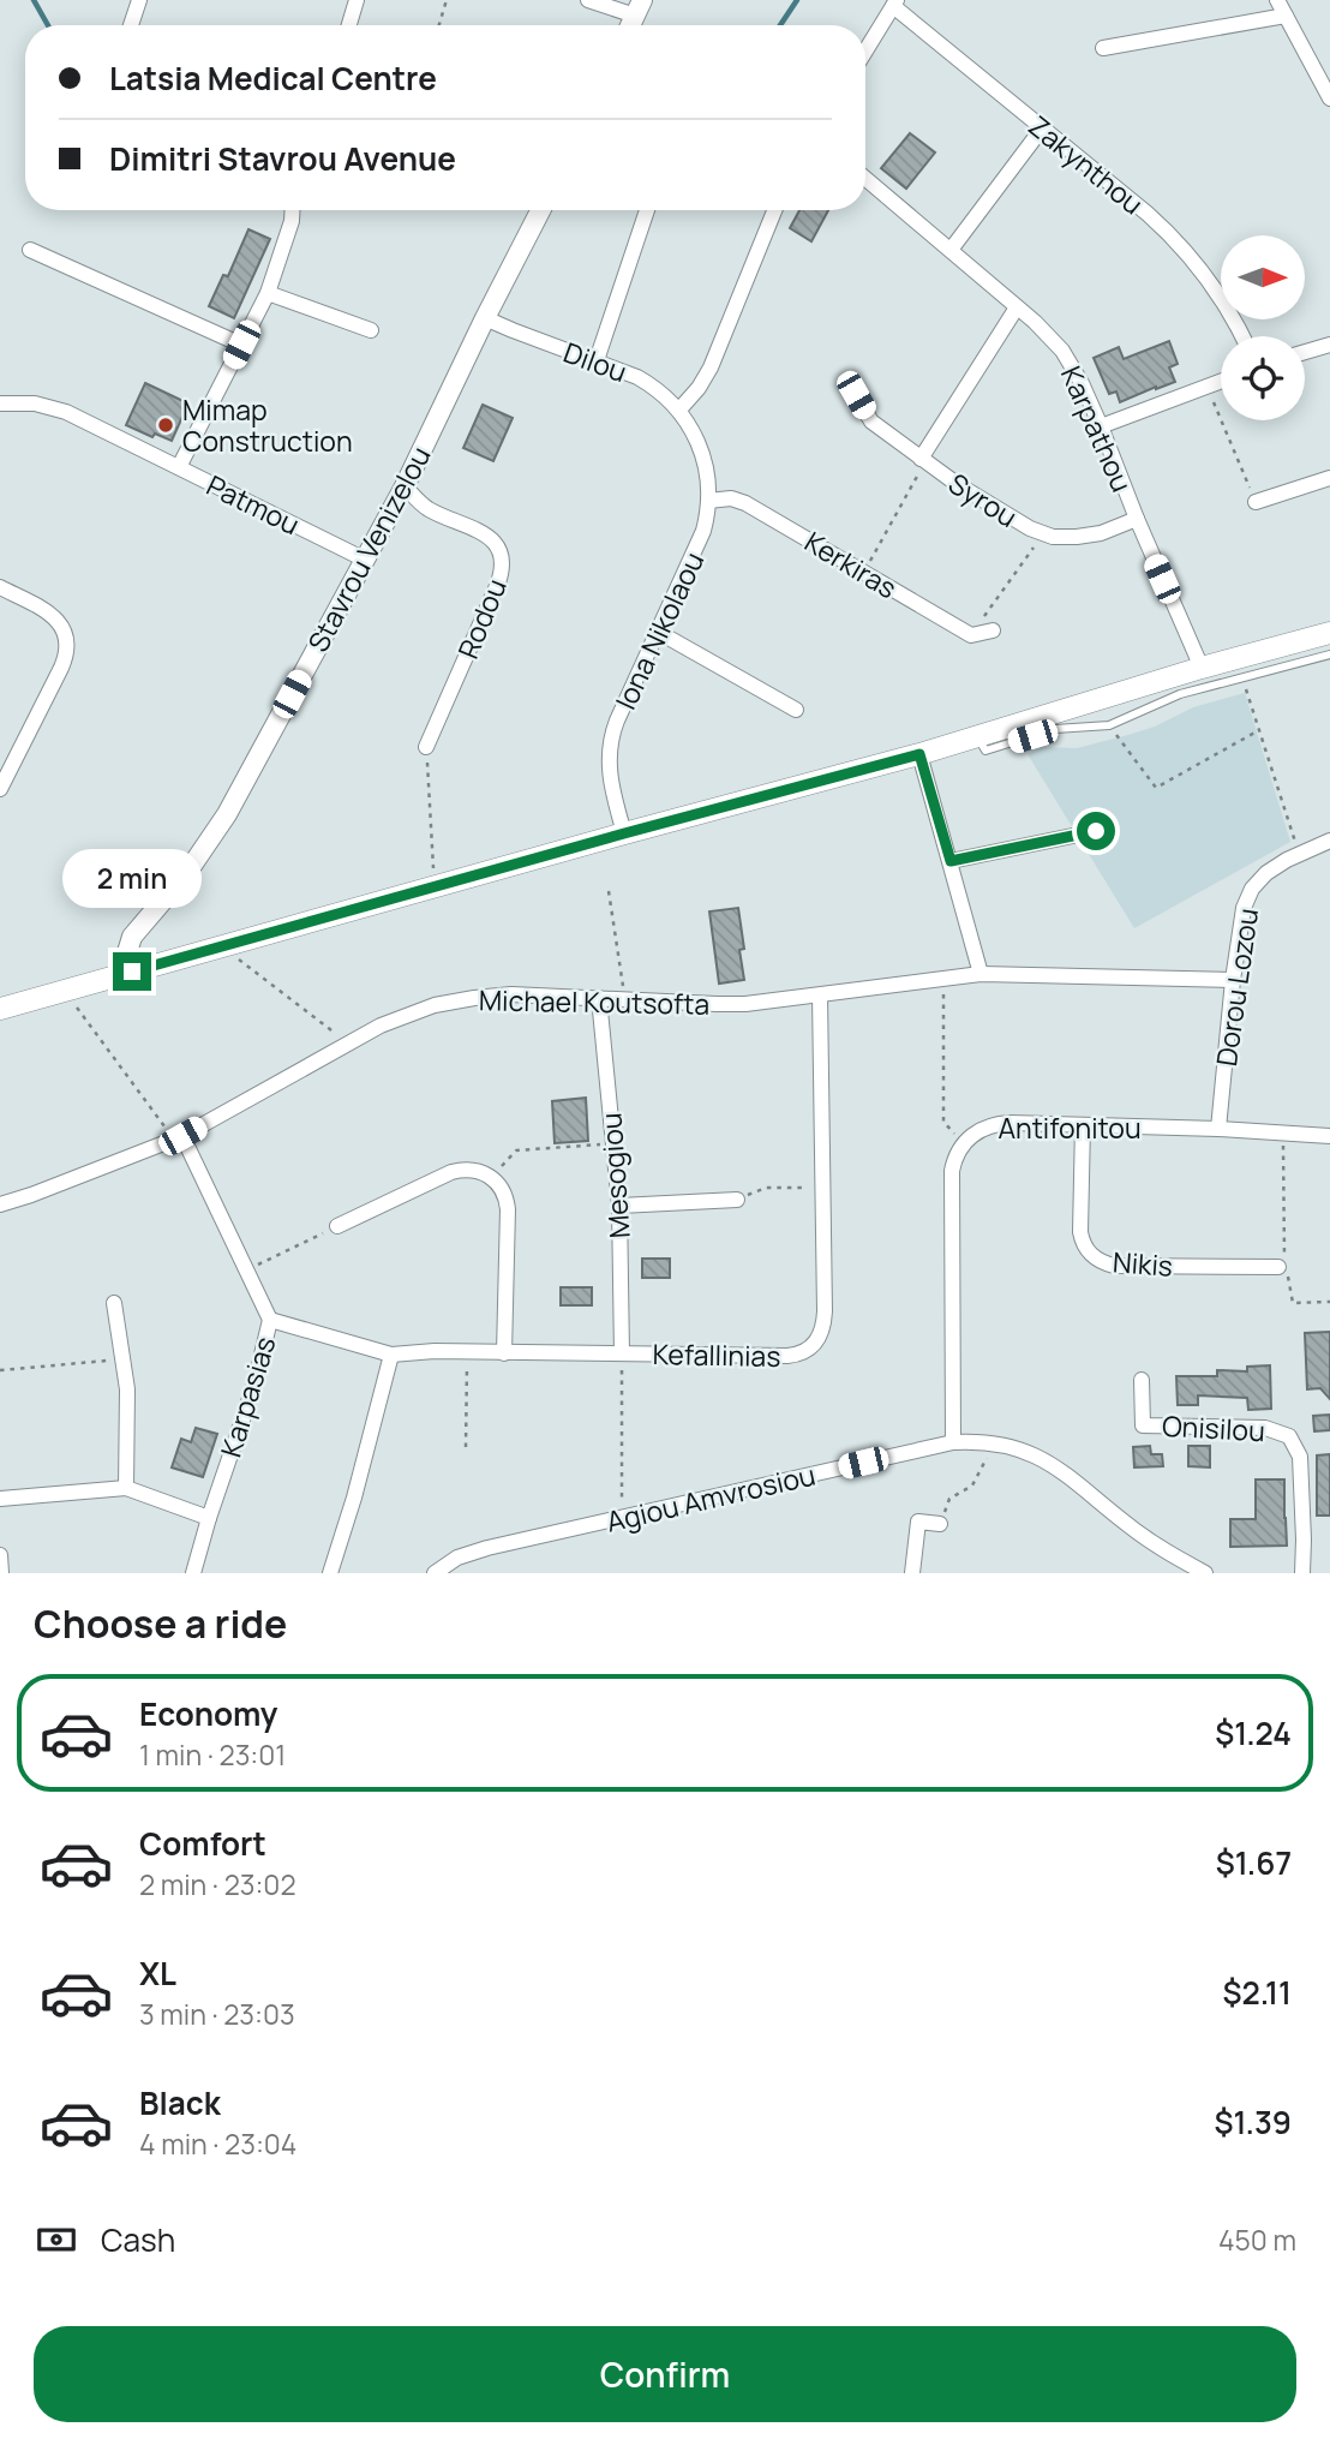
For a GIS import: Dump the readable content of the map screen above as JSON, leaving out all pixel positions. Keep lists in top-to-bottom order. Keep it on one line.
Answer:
{"streets":{"street":["Zakynthou","Dilou","Karpathou","Syrou","Patmou","Stavrou Venizelou","Kerkiras","Rodou","Iona Nikolaou","Dorou Lozou","Michael Koutsofta","Antifonitou","Mesogiou","Nikis","Kefallinias","Karpasias","Onisilou","Agiou Amvrosiou"]},"crossings":[["Dilou","Stavrou Venizelou"],["Dilou","Iona Nikolaou"],["Karpathou","Syrou"],["Patmou","Stavrou Venizelou"],["Stavrou Venizelou","Rodou"],["Kerkiras","Iona Nikolaou"],["Dorou Lozou","Michael Koutsofta"],["Dorou Lozou","Antifonitou"],["Michael Koutsofta","Mesogiou"],["Michael Koutsofta","Kefallinias"],["Michael Koutsofta","Karpasias"],["Antifonitou","Nikis"],["Antifonitou","Agiou Amvrosiou"],["Mesogiou","Kefallinias"],["Kefallinias","Karpasias"]],"places":["Mimap Construction"],"north":"right","page":{"banner":["Latsia Medical Centre","Dimitri Stavrou Avenue"],"bubble":"2 min","heading":"Choose a ride","list":[{"name":"Economy","note":"1 min · 23:01","value":"$1.24"},{"name":"Comfort","note":"2 min · 23:02","value":"$1.67"},{"name":"XL","note":"3 min · 23:03","value":"$2.11"},{"name":"Black","note":"4 min · 23:04","value":"$1.39"}],"pay":["Cash","450 m"],"buttons":"Confirm"}}
